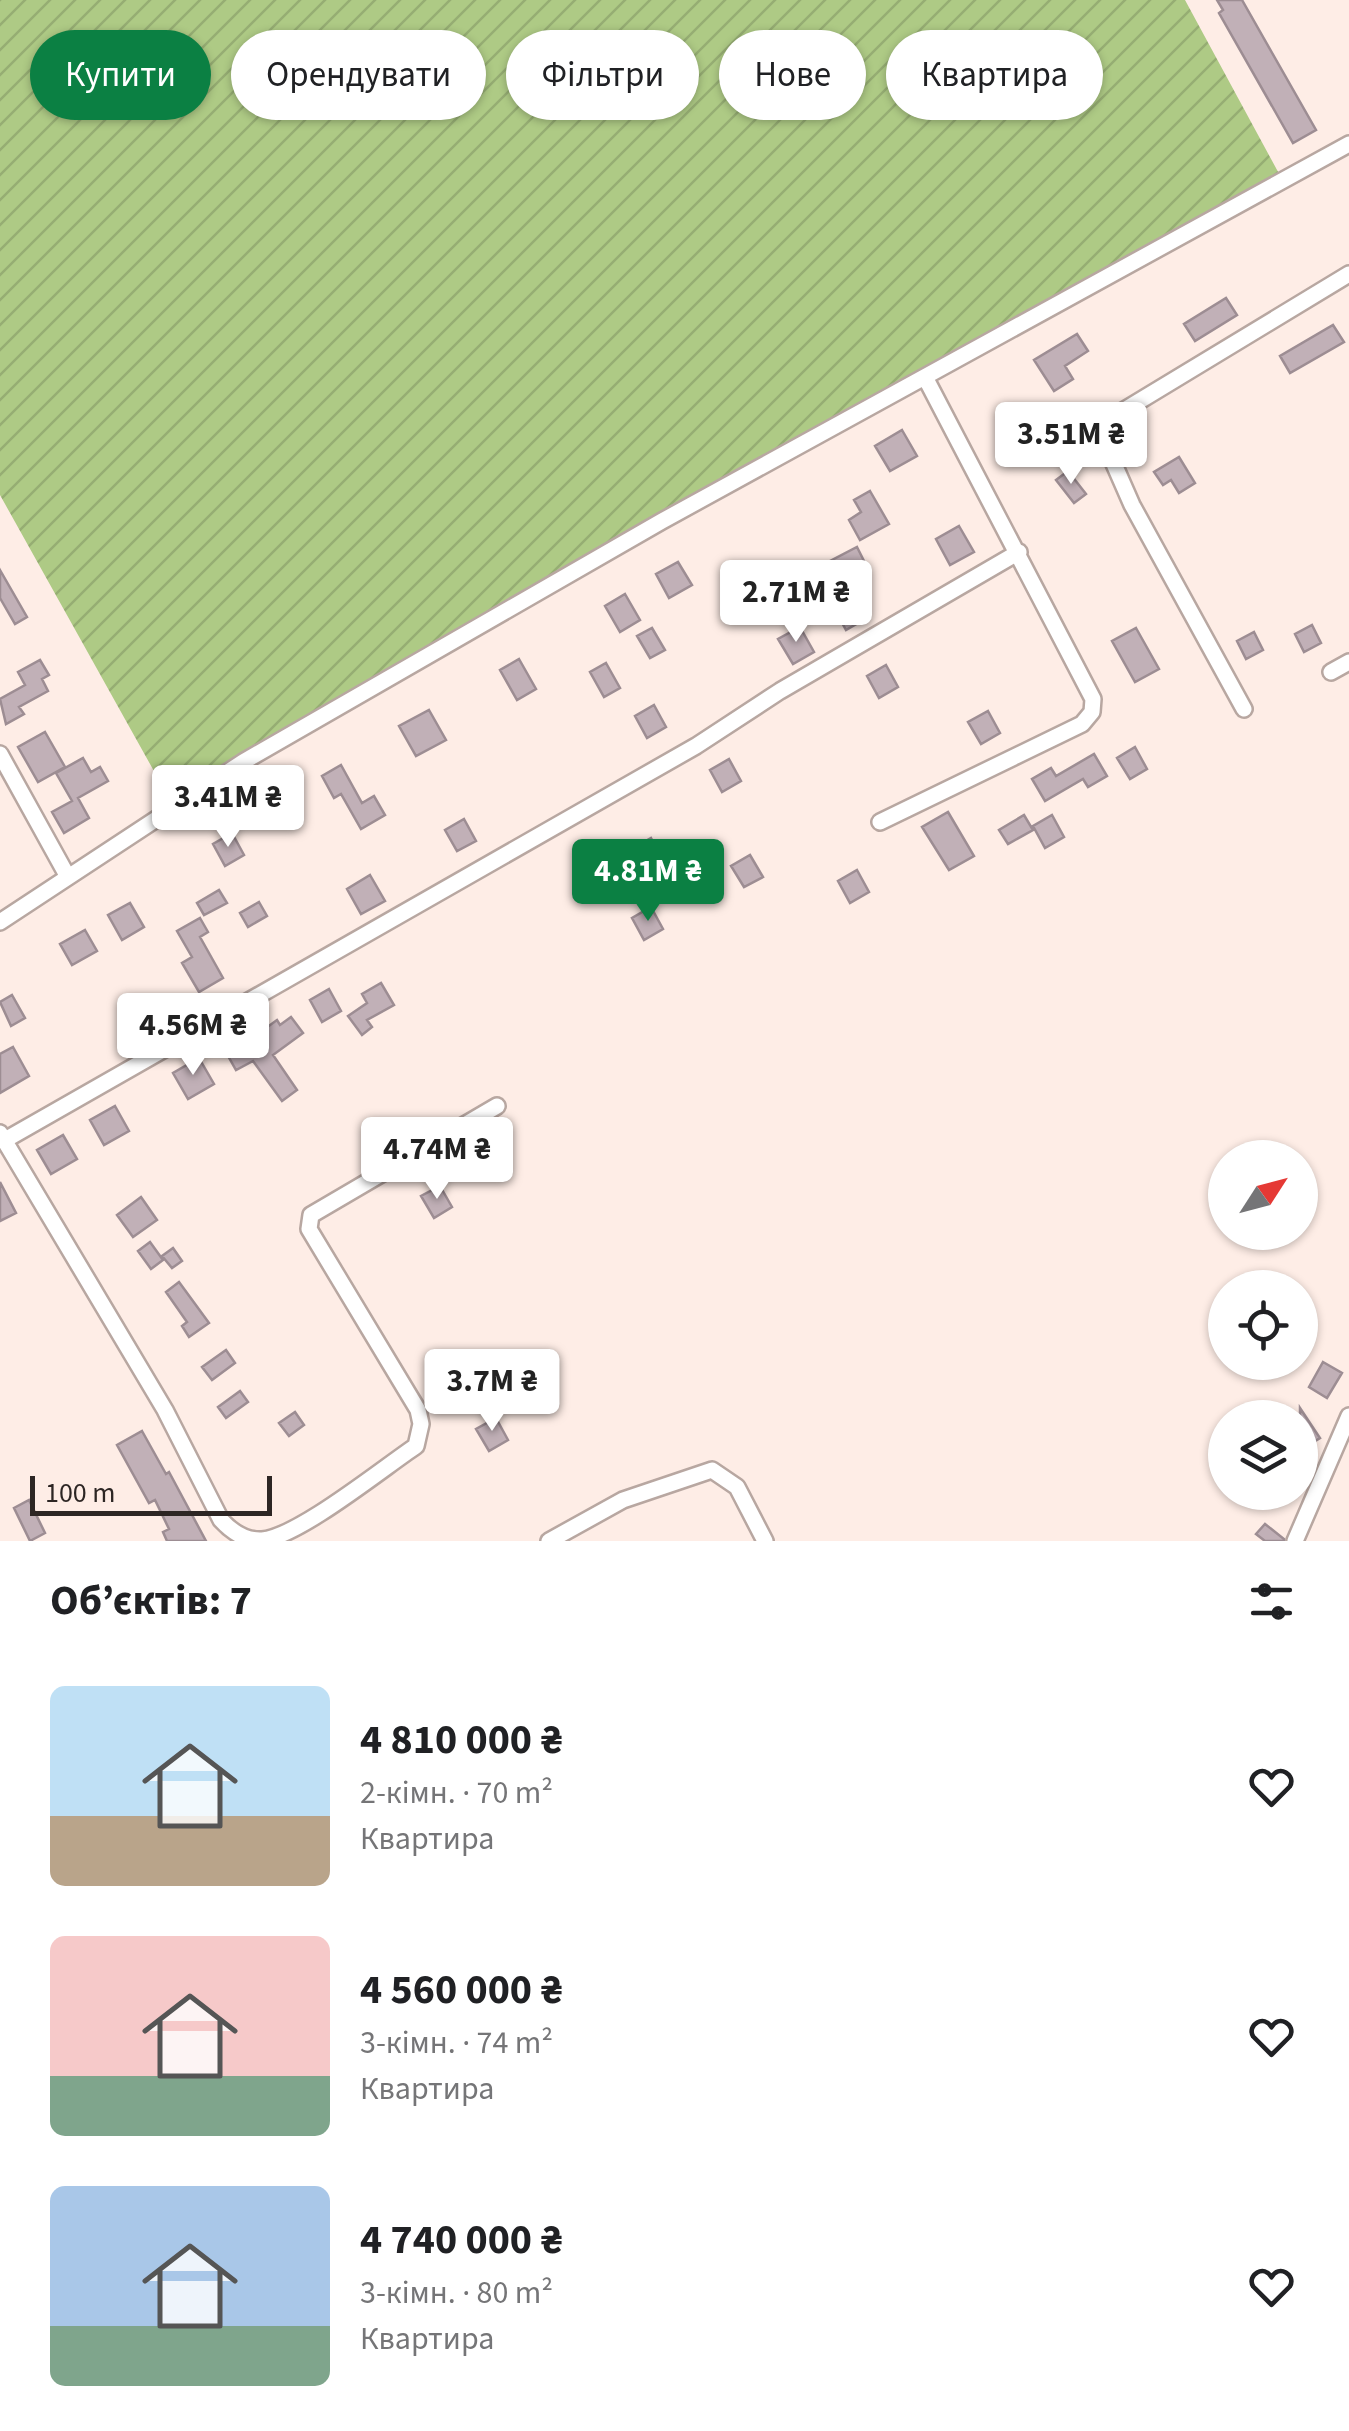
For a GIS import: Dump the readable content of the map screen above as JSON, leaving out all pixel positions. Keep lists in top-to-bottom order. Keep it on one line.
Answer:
{"scale_bar":"100 m","north":"top right","page":{"chip":["Купити","Орендувати","Фільтри","Нове","Квартира"],"price":["3.51M ₴","2.71M ₴","3.41M ₴","4.81M ₴","4.56M ₴","4.74M ₴","3.7M ₴"],"scale":"100 m","heading":"Об’єктів: 7","list":[{"name":"4 810 000 ₴","note":"2-кімн. · 70 m² · Квартира"},{"name":"4 560 000 ₴","note":"3-кімн. · 74 m² · Квартира"},{"name":"4 740 000 ₴","note":"3-кімн. · 80 m² · Квартира"}]}}
